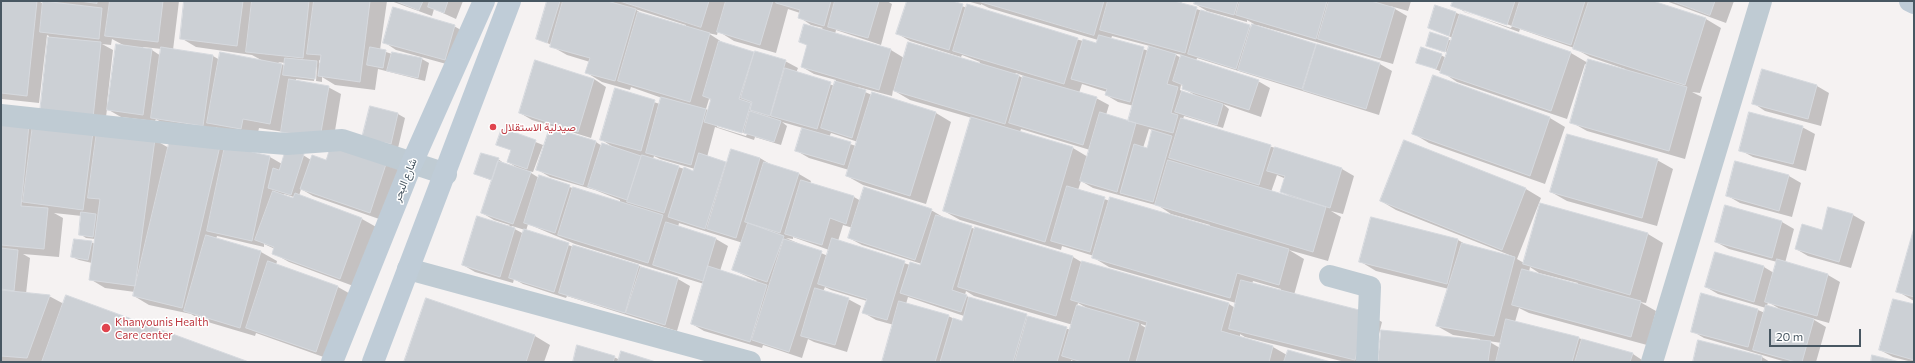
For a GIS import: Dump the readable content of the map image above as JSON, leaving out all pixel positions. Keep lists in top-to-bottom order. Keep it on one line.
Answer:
{"streets":{"main road":["شارع البحر"]},"places":["صيدلية الاستقلال","Khanyounis Health Care center"],"scale_bar":"20 m"}
